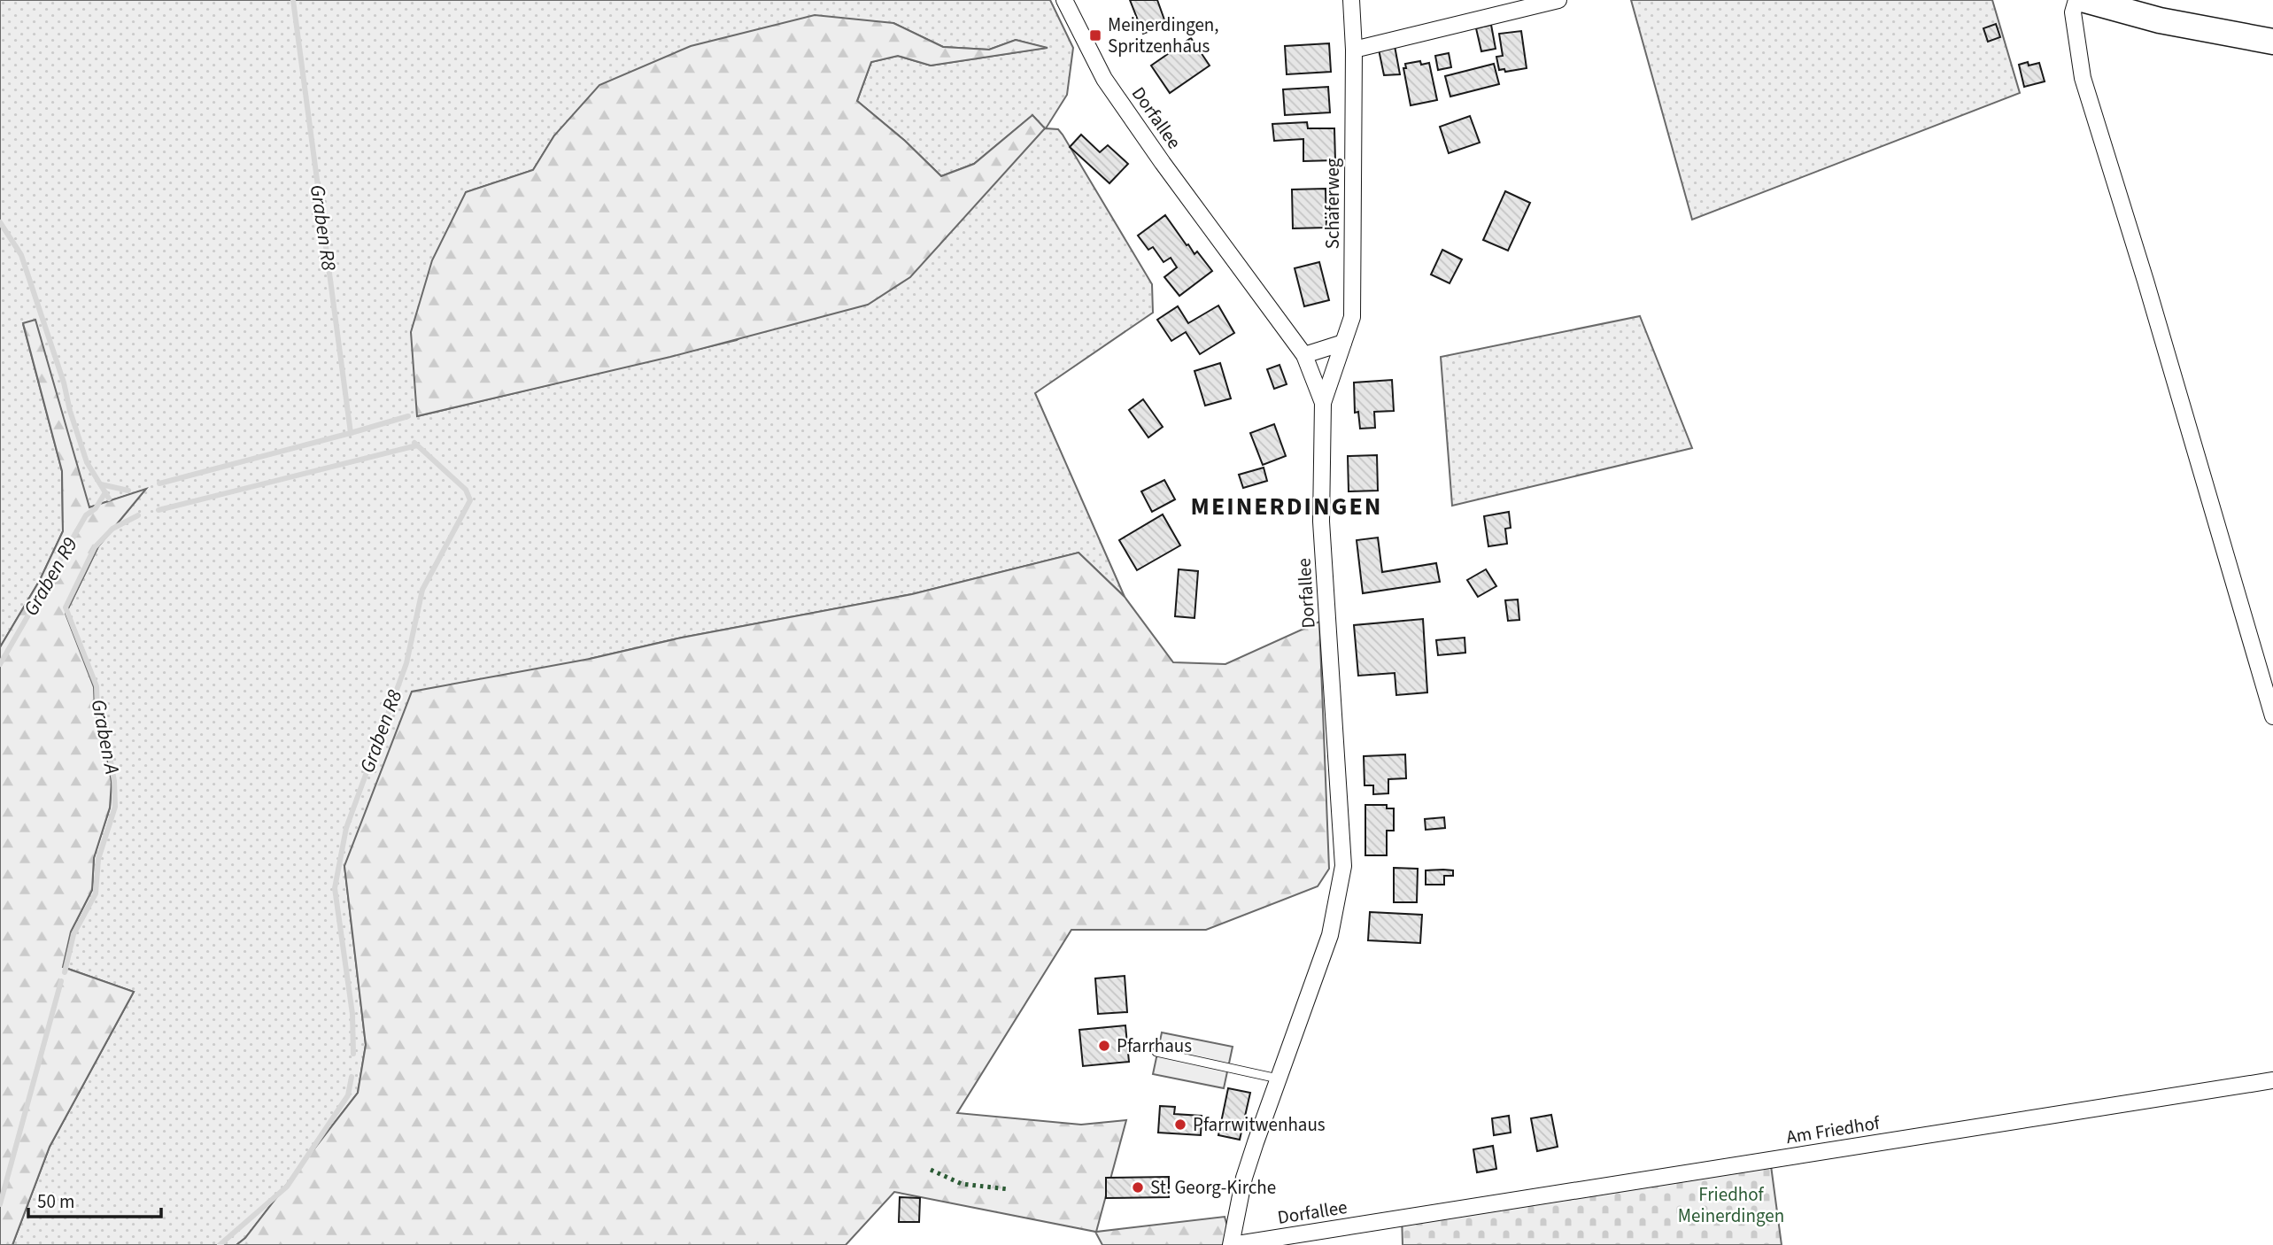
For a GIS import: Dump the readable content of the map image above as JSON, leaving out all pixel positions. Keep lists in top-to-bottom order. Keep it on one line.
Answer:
{"streets":{"street":["Dorfallee","Schäferweg","Am Friedhof"]},"crossings":[["Dorfallee","Schäferweg"],["Dorfallee","Am Friedhof"]],"districts":["MEINERDINGEN"],"water":["Graben R8","Graben R9","Graben A"],"parks":["Friedhof Meinerdingen"],"places":{"transit":["Meinerdingen, Spritzenhaus"],"other":["Pfarrhaus","Pfarrwitwenhaus","St. Georg-Kirche"]},"scale_bar":"50 m"}
